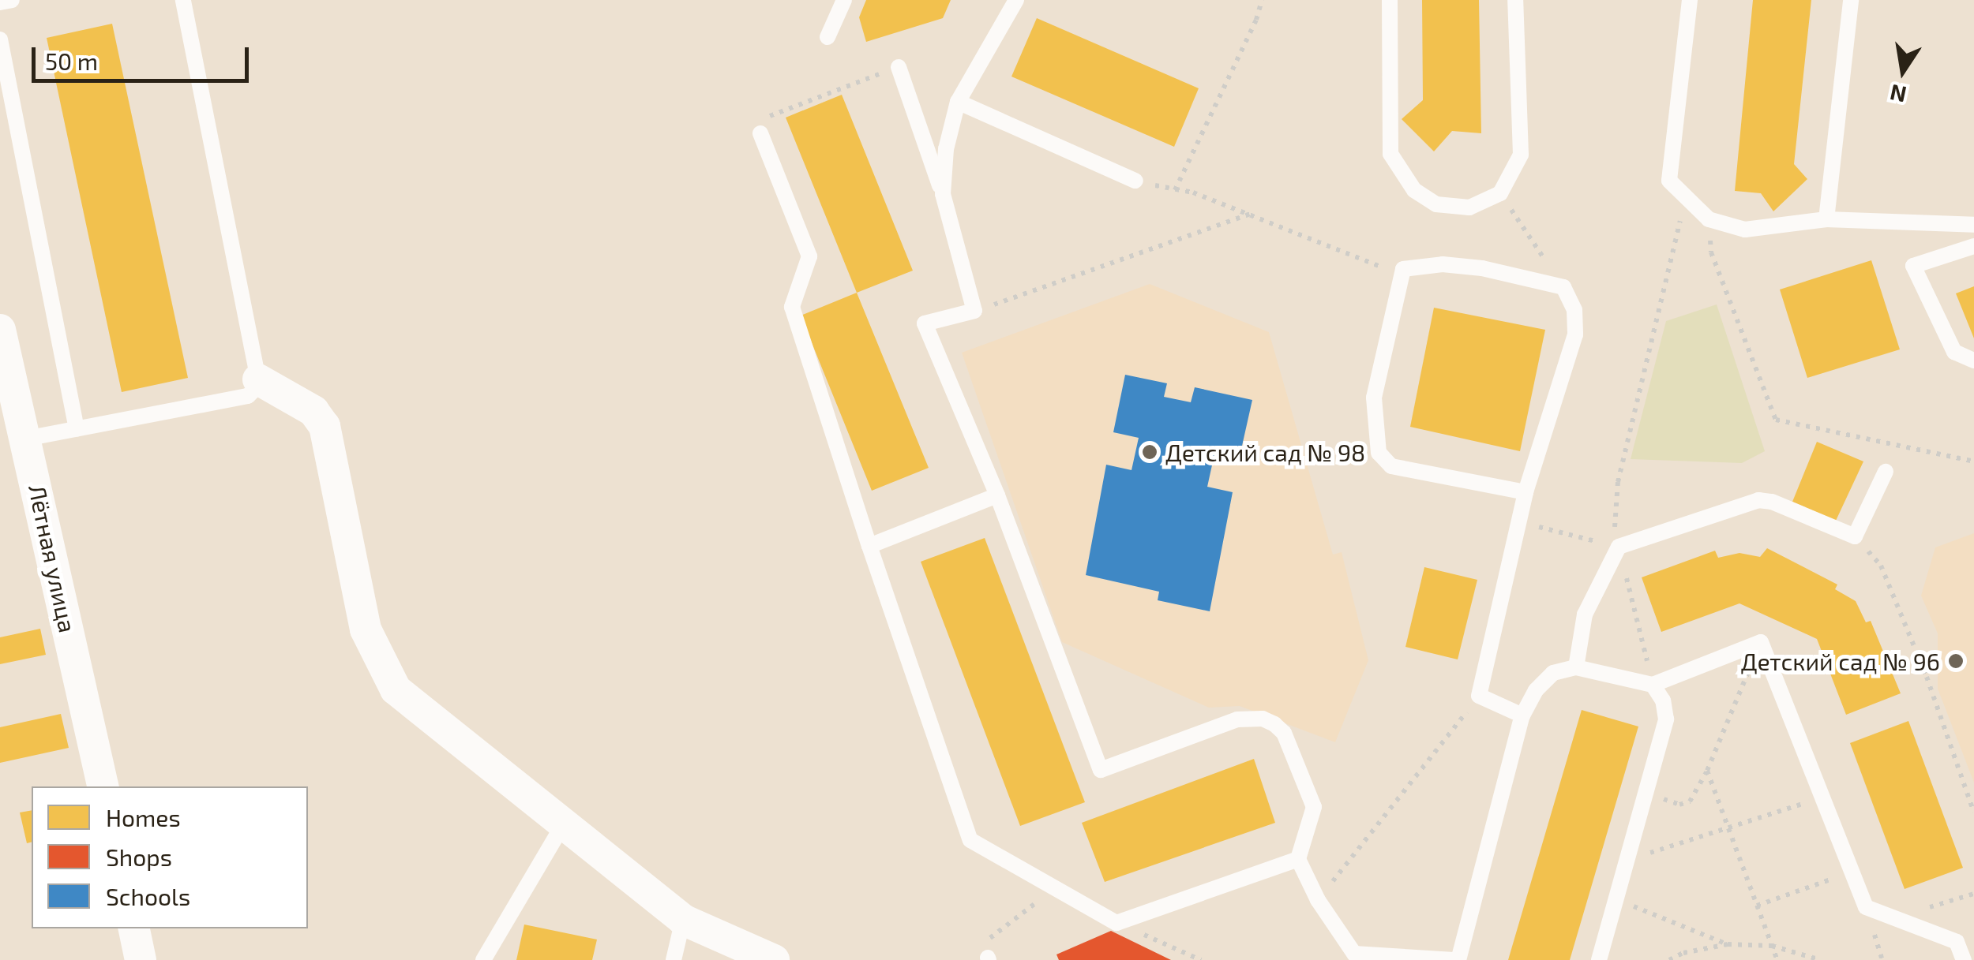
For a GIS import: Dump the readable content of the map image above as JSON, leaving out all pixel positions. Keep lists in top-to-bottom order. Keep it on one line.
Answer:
{"streets":{"street":["Лётная улица"]},"places":["Детский сад № 98","Детский сад № 96"],"legend":["Homes","Shops","Schools"],"scale_bar":"50 m","north":"bottom"}
